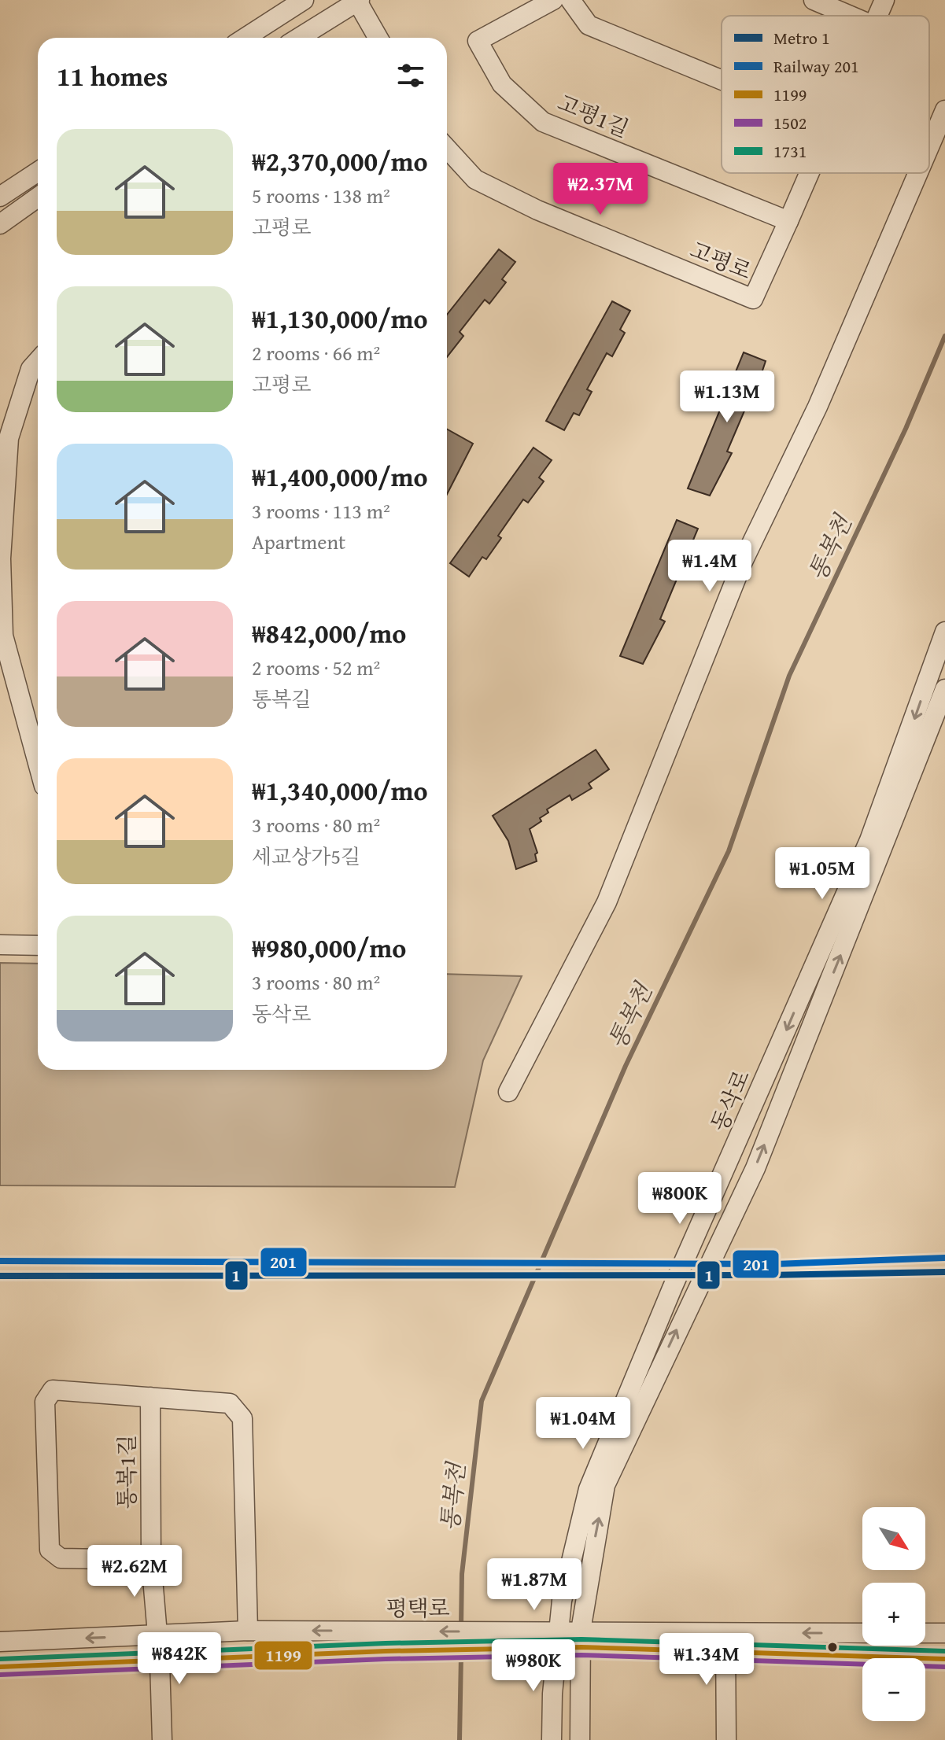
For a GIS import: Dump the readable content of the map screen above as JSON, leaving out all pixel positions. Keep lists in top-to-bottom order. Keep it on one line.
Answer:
{"streets":{"street":["고평1길","고평로","동삭로","통복1길","평택로"]},"crossings":[["고평1길","고평로"],["동삭로","평택로"],["통복1길","평택로"]],"water":["통복천"],"lines":["rail line 201","metro line 1","transit line 1731","transit line 1199","transit line 1502"],"legend":["Metro 1","Railway 201","1199","1502","1731"],"north":"bottom right","page":{"heading":"11 homes","list":[{"name":"₩2,370,000/mo","note":"5 rooms · 138 m² · 고평로"},{"name":"₩1,130,000/mo","note":"2 rooms · 66 m² · 고평로"},{"name":"₩1,400,000/mo","note":"3 rooms · 113 m² · Apartment"},{"name":"₩842,000/mo","note":"2 rooms · 52 m² · 통복길"},{"name":"₩1,340,000/mo","note":"3 rooms · 80 m² · 세교상가5길"},{"name":"₩980,000/mo","note":"3 rooms · 80 m² · 동삭로"}],"price":["₩2.37M","₩1.13M","₩1.4M","₩1.05M","₩800K","₩1.04M","₩2.62M","₩1.87M","₩842K","₩1.34M","₩980K"],"map_buttons":["+","−"]}}
